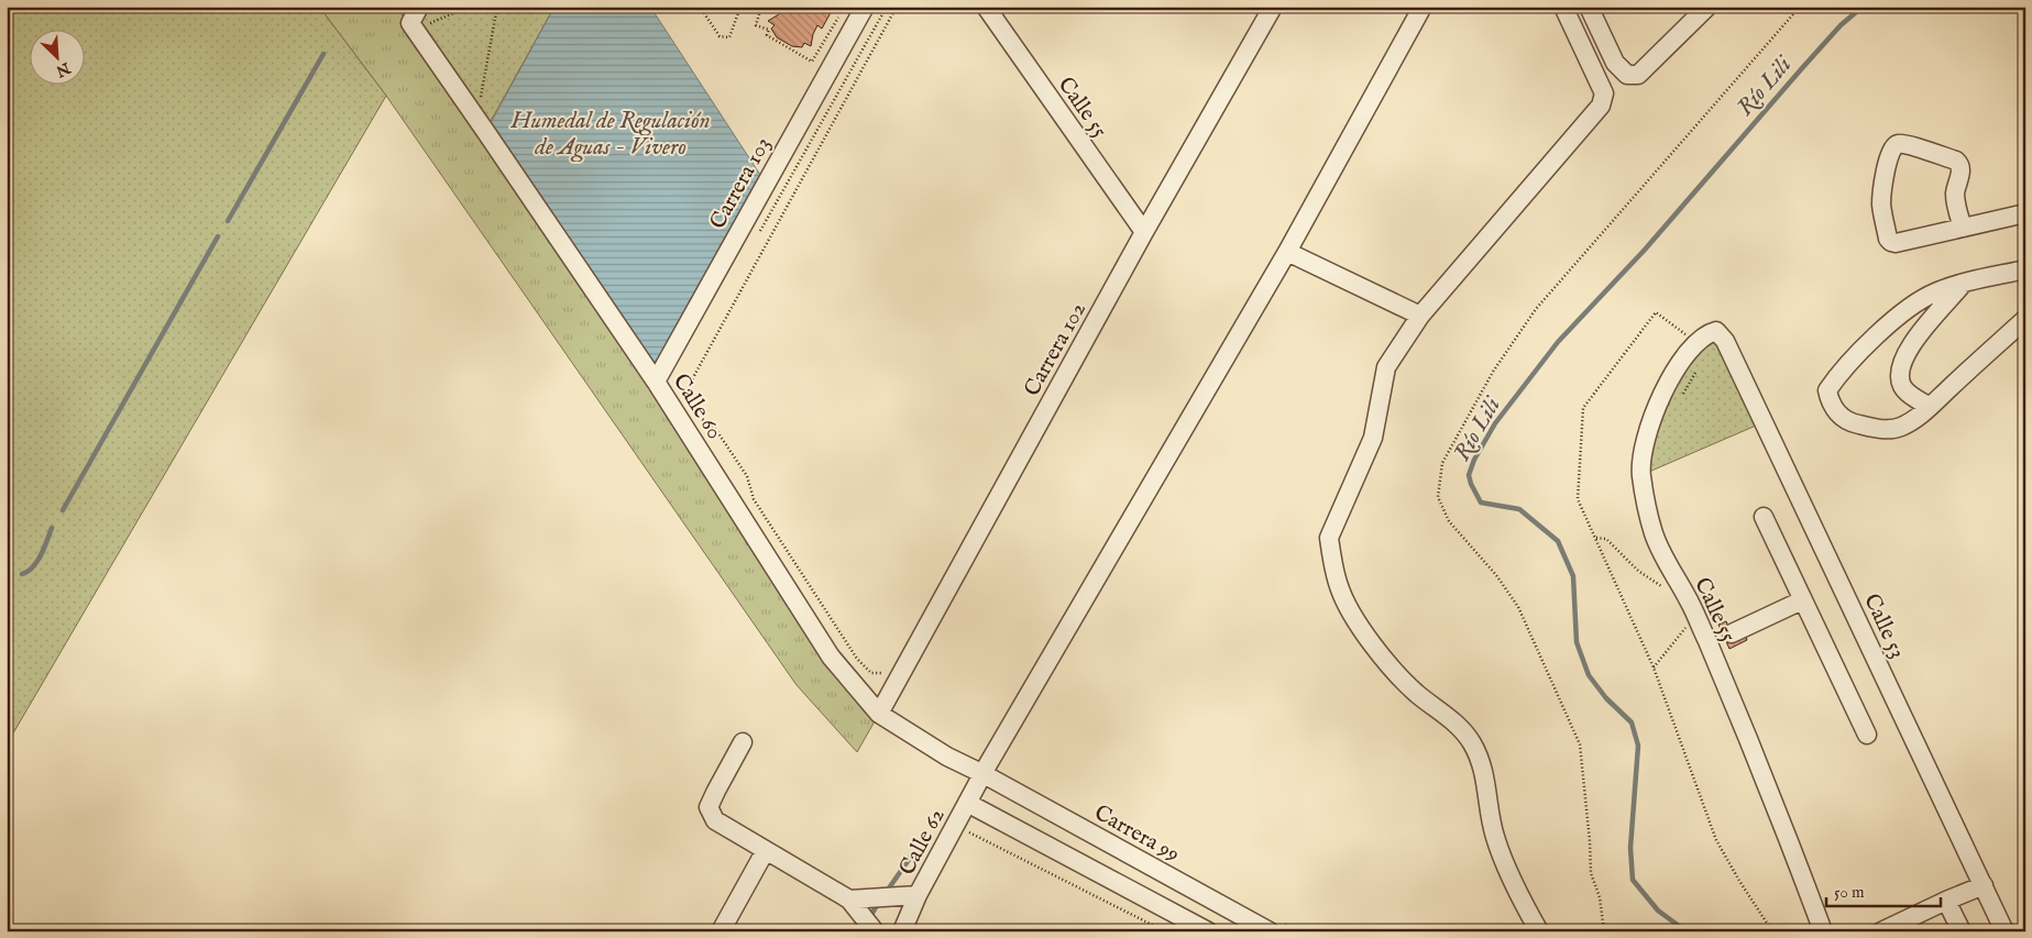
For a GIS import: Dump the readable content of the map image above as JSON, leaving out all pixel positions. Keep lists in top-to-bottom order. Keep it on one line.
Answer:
{"streets":{"street":["Calle 55","Carrera 103","Carrera 102","Calle 60","Calle 53","Carrera 99","Calle 62"]},"crossings":[["Calle 55","Carrera 102"],["Calle 55","Calle 53"],["Carrera 103","Calle 60"],["Carrera 102","Calle 60"],["Calle 60","Carrera 99"],["Calle 60","Calle 62"],["Carrera 99","Calle 62"]],"water":["Río Lili","Humedal de Regulación de Aguas - Vivero"],"scale_bar":"50 m","north":"bottom right"}
